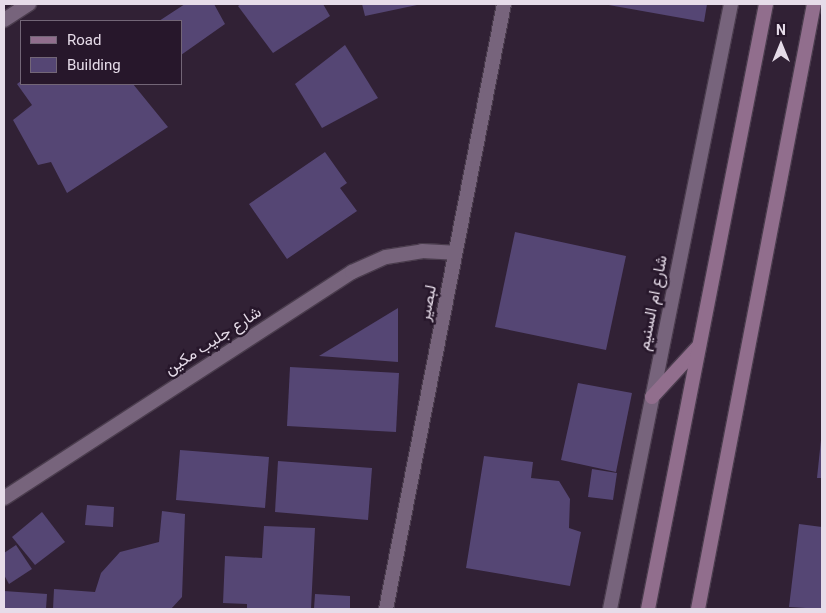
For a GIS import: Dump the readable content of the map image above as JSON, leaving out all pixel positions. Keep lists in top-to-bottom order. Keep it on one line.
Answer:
{"streets":{"street":["لبصير","شارع ام السنيم","شارع جليب مكين"]},"crossings":[["لبصير","شارع جليب مكين"]],"legend":["Road","Building"],"north":"top"}
